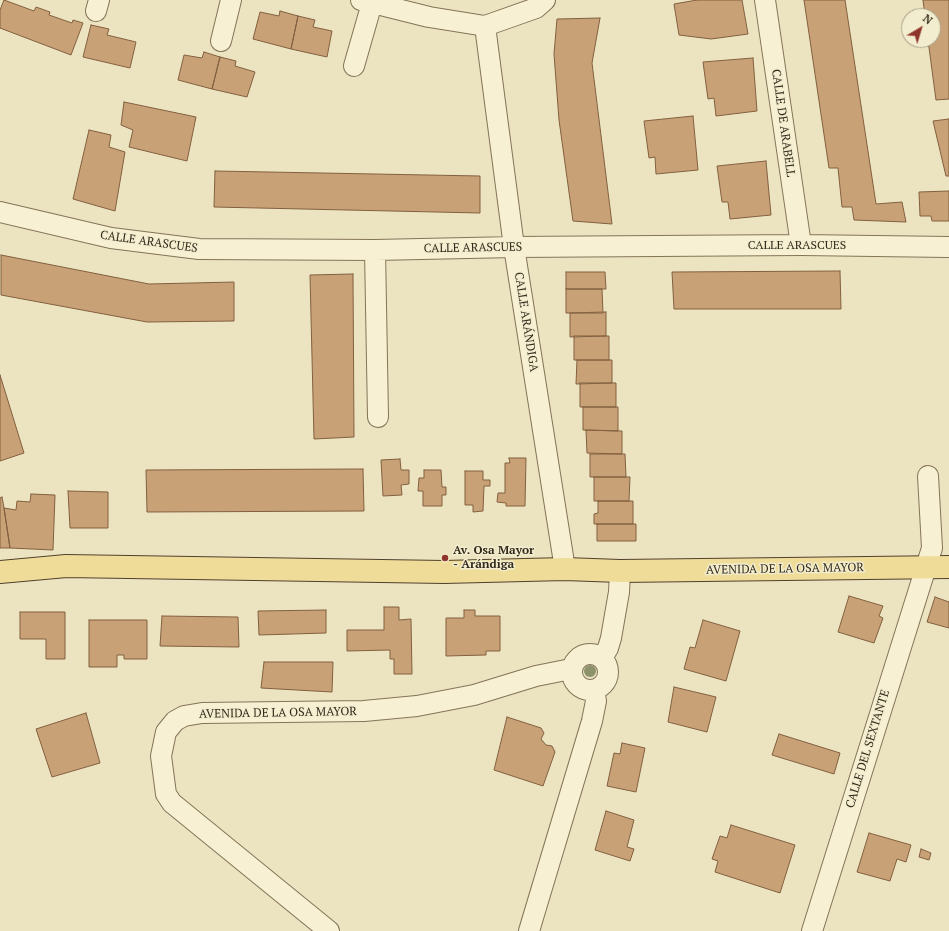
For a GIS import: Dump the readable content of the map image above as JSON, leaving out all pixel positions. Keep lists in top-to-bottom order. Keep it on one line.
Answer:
{"streets":{"main road":["AVENIDA DE LA OSA MAYOR"],"street":["CALLE DE ARABELL","CALLE ARASCUES","CALLE ARÁNDIGA","CALLE DEL SEXTANTE"]},"crossings":[["CALLE DE ARABELL","CALLE ARASCUES"],["CALLE ARASCUES","CALLE ARÁNDIGA"],["CALLE ARÁNDIGA","AVENIDA DE LA OSA MAYOR"],["AVENIDA DE LA OSA MAYOR","CALLE DEL SEXTANTE"]],"places":["Av. Osa Mayor - Arándiga"],"north":"top right"}
